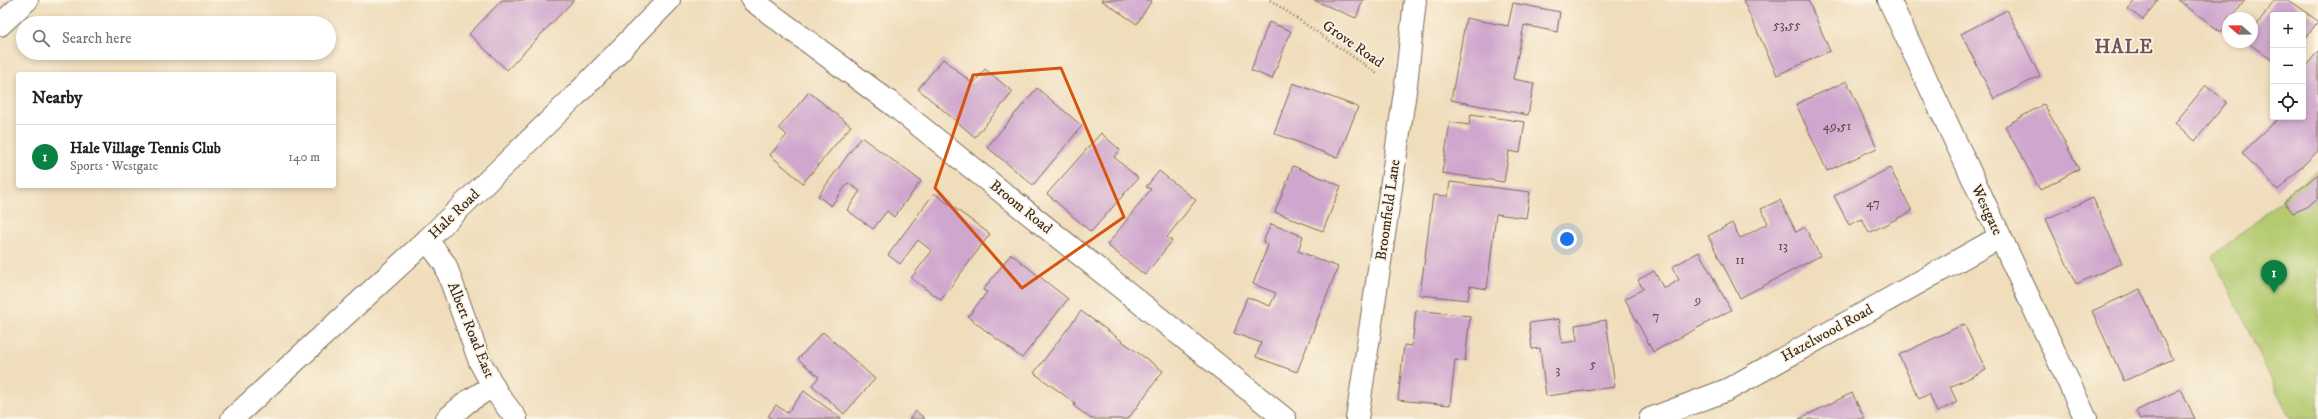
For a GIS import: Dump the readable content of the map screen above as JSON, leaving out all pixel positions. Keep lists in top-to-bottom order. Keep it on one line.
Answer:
{"streets":{"street":["Broom Road","Broomfield Lane","Westgate","Hale Road","Albert Road East","Hazelwood Road"],"path":["Grove Road"]},"crossings":[["Grove Road","Broomfield Lane"],["Westgate","Hazelwood Road"],["Hale Road","Albert Road East"]],"districts":["HALE"],"house_numbers":["53,55","49,51","47","13","11","9","7","5","3"],"north":"left","page":{"map_buttons":["+","−"],"search":"Search here","heading":"Nearby","list":[{"mark":"1","name":"Hale Village Tennis Club","note":"Sports · Westgate","value":"140 m"}],"pins":"1"}}
